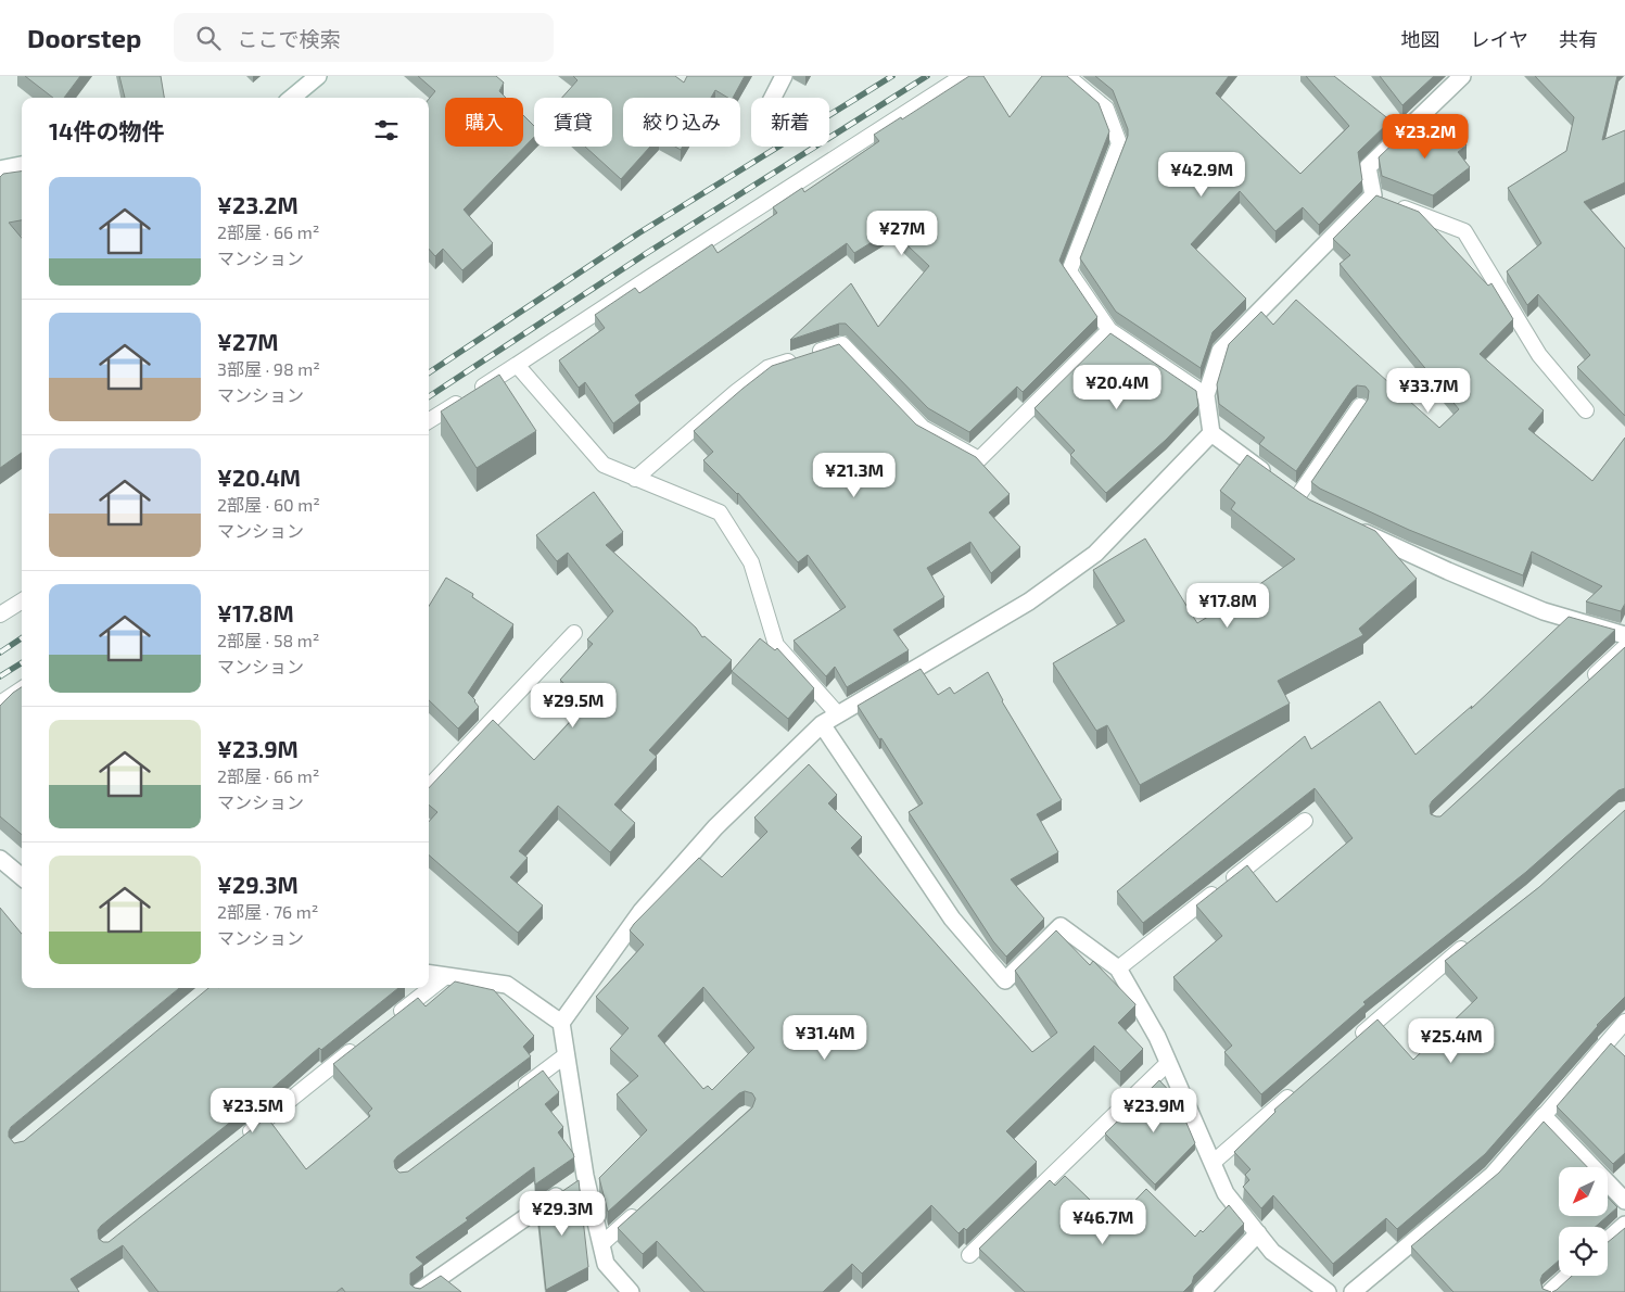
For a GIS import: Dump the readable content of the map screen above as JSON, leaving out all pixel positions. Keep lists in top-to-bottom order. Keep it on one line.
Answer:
{"north":"bottom left","page":{"header":"Doorstep","search":"ここで検索","nav":["地図","レイヤ","共有"],"chip":["購入","賃貸","絞り込み","新着"],"heading":"14件の物件","price":["¥23.2M","¥42.9M","¥27M","¥20.4M","¥33.7M","¥21.3M","¥17.8M","¥29.5M","¥31.4M","¥25.4M","¥23.5M","¥23.9M","¥29.3M","¥46.7M"],"list":[{"name":"¥23.2M","note":"2部屋 · 66 m² · マンション"},{"name":"¥27M","note":"3部屋 · 98 m² · マンション"},{"name":"¥20.4M","note":"2部屋 · 60 m² · マンション"},{"name":"¥17.8M","note":"2部屋 · 58 m² · マンション"},{"name":"¥23.9M","note":"2部屋 · 66 m² · マンション"},{"name":"¥29.3M","note":"2部屋 · 76 m² · マンション"}]}}
